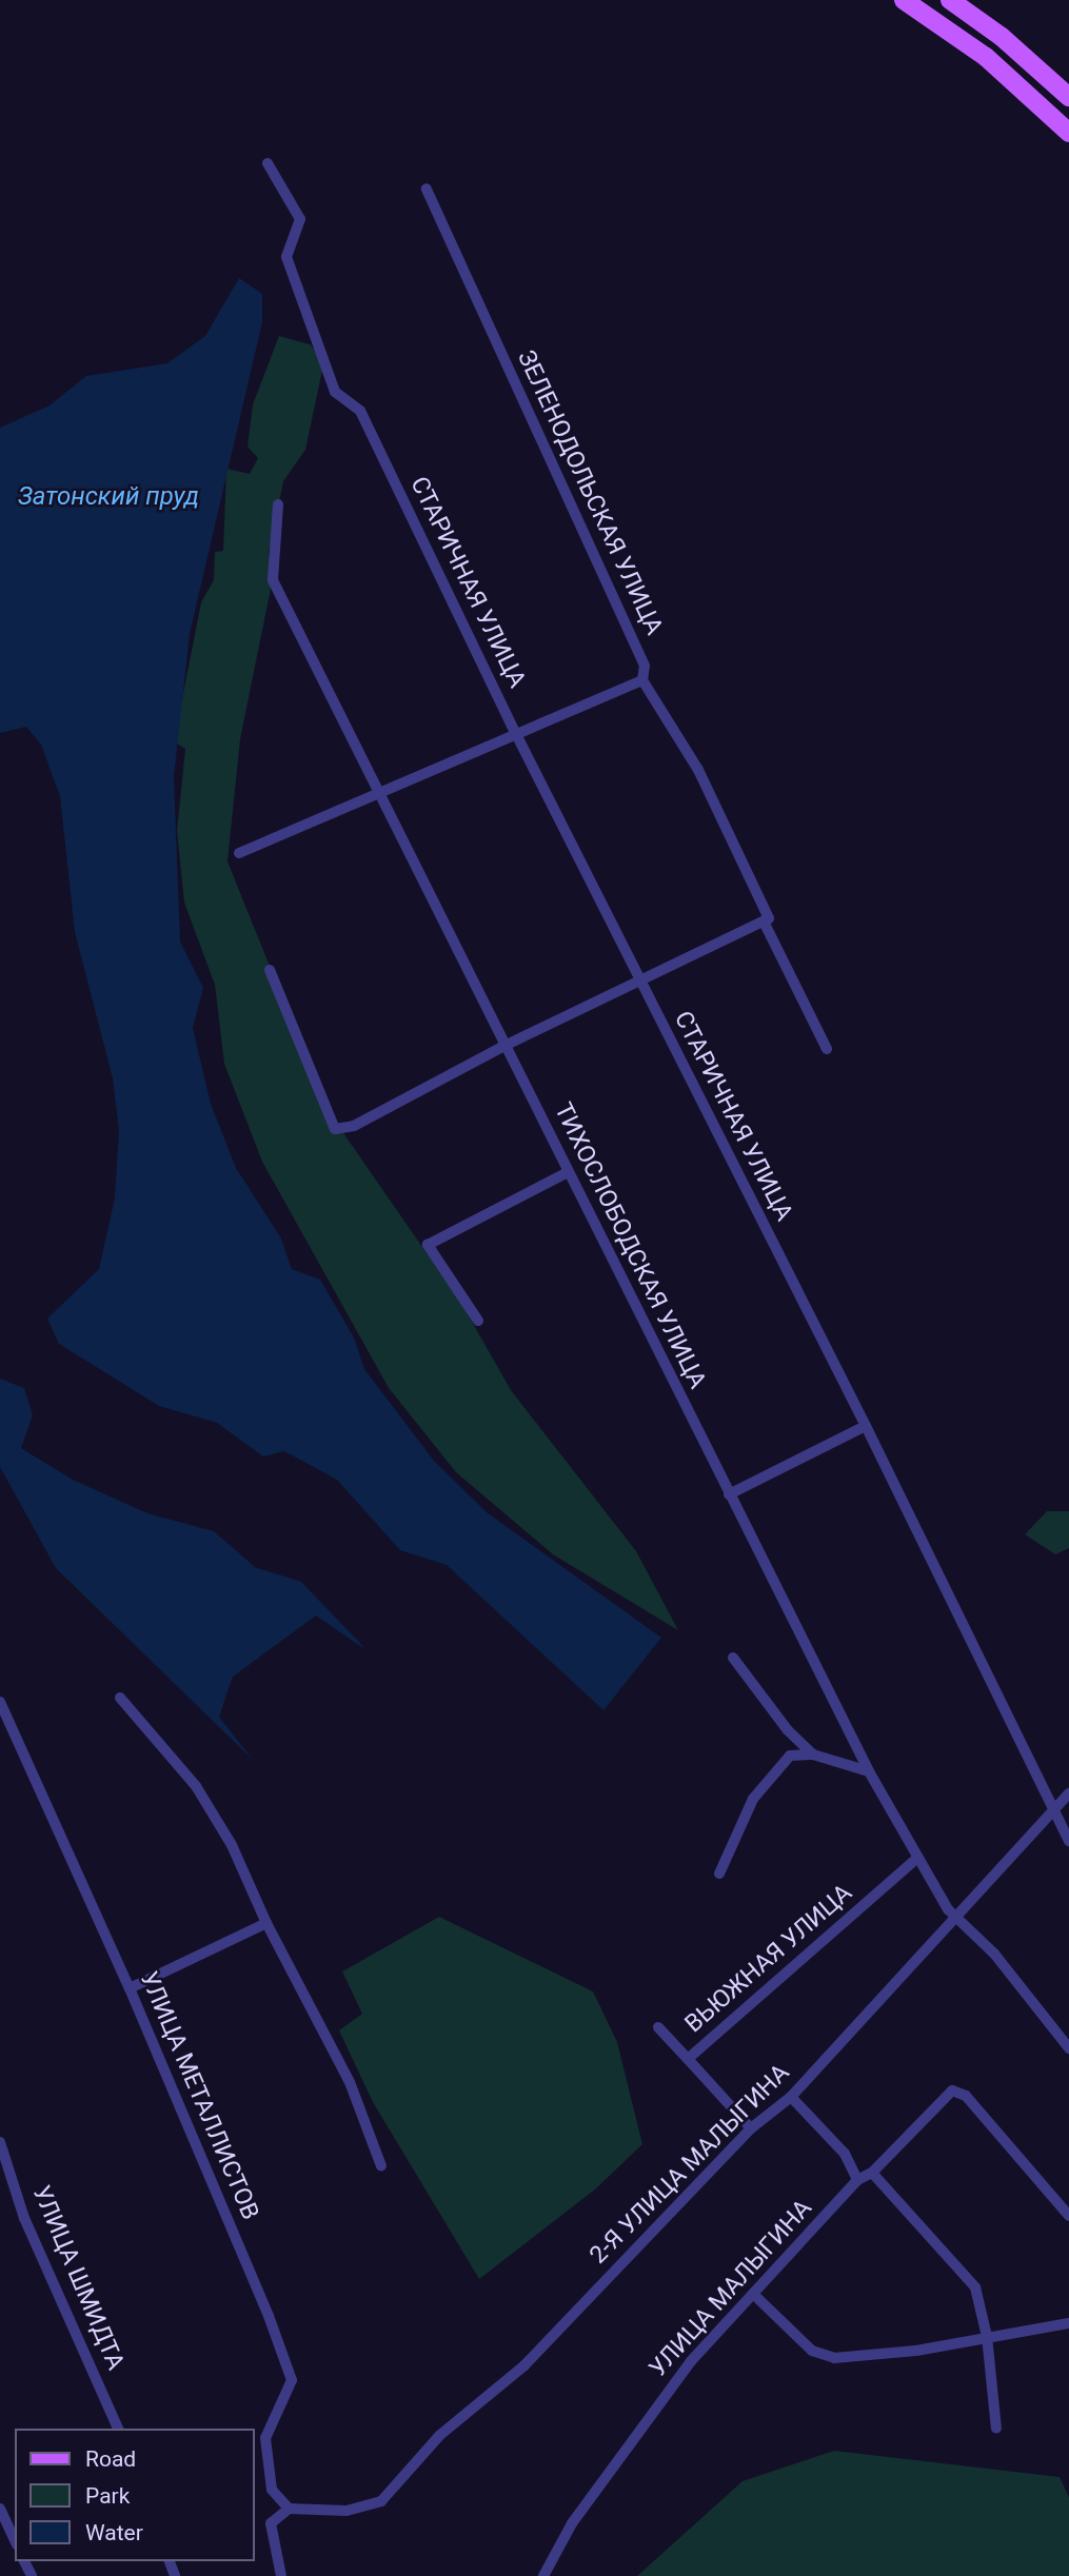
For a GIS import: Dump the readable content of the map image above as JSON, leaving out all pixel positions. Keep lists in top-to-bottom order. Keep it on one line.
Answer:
{"streets":{"street":["ЗЕЛЕНОДОЛЬСКАЯ УЛИЦА","СТАРИЧНАЯ УЛИЦА","ТИХОСЛОБОДСКАЯ УЛИЦА","ВЬЮЖНАЯ УЛИЦА","УЛИЦА МЕТАЛЛИСТОВ","2-Я УЛИЦА МАЛЫГИНА","УЛИЦА ШМИДТА","УЛИЦА МАЛЫГИНА"]},"crossings":[["СТАРИЧНАЯ УЛИЦА","2-Я УЛИЦА МАЛЫГИНА"],["ТИХОСЛОБОДСКАЯ УЛИЦА","ВЬЮЖНАЯ УЛИЦА"],["ТИХОСЛОБОДСКАЯ УЛИЦА","2-Я УЛИЦА МАЛЫГИНА"],["ВЬЮЖНАЯ УЛИЦА","2-Я УЛИЦА МАЛЫГИНА"],["УЛИЦА МЕТАЛЛИСТОВ","2-Я УЛИЦА МАЛЫГИНА"]],"water":["Затонский пруд"],"legend":["Road","Park","Water"]}
